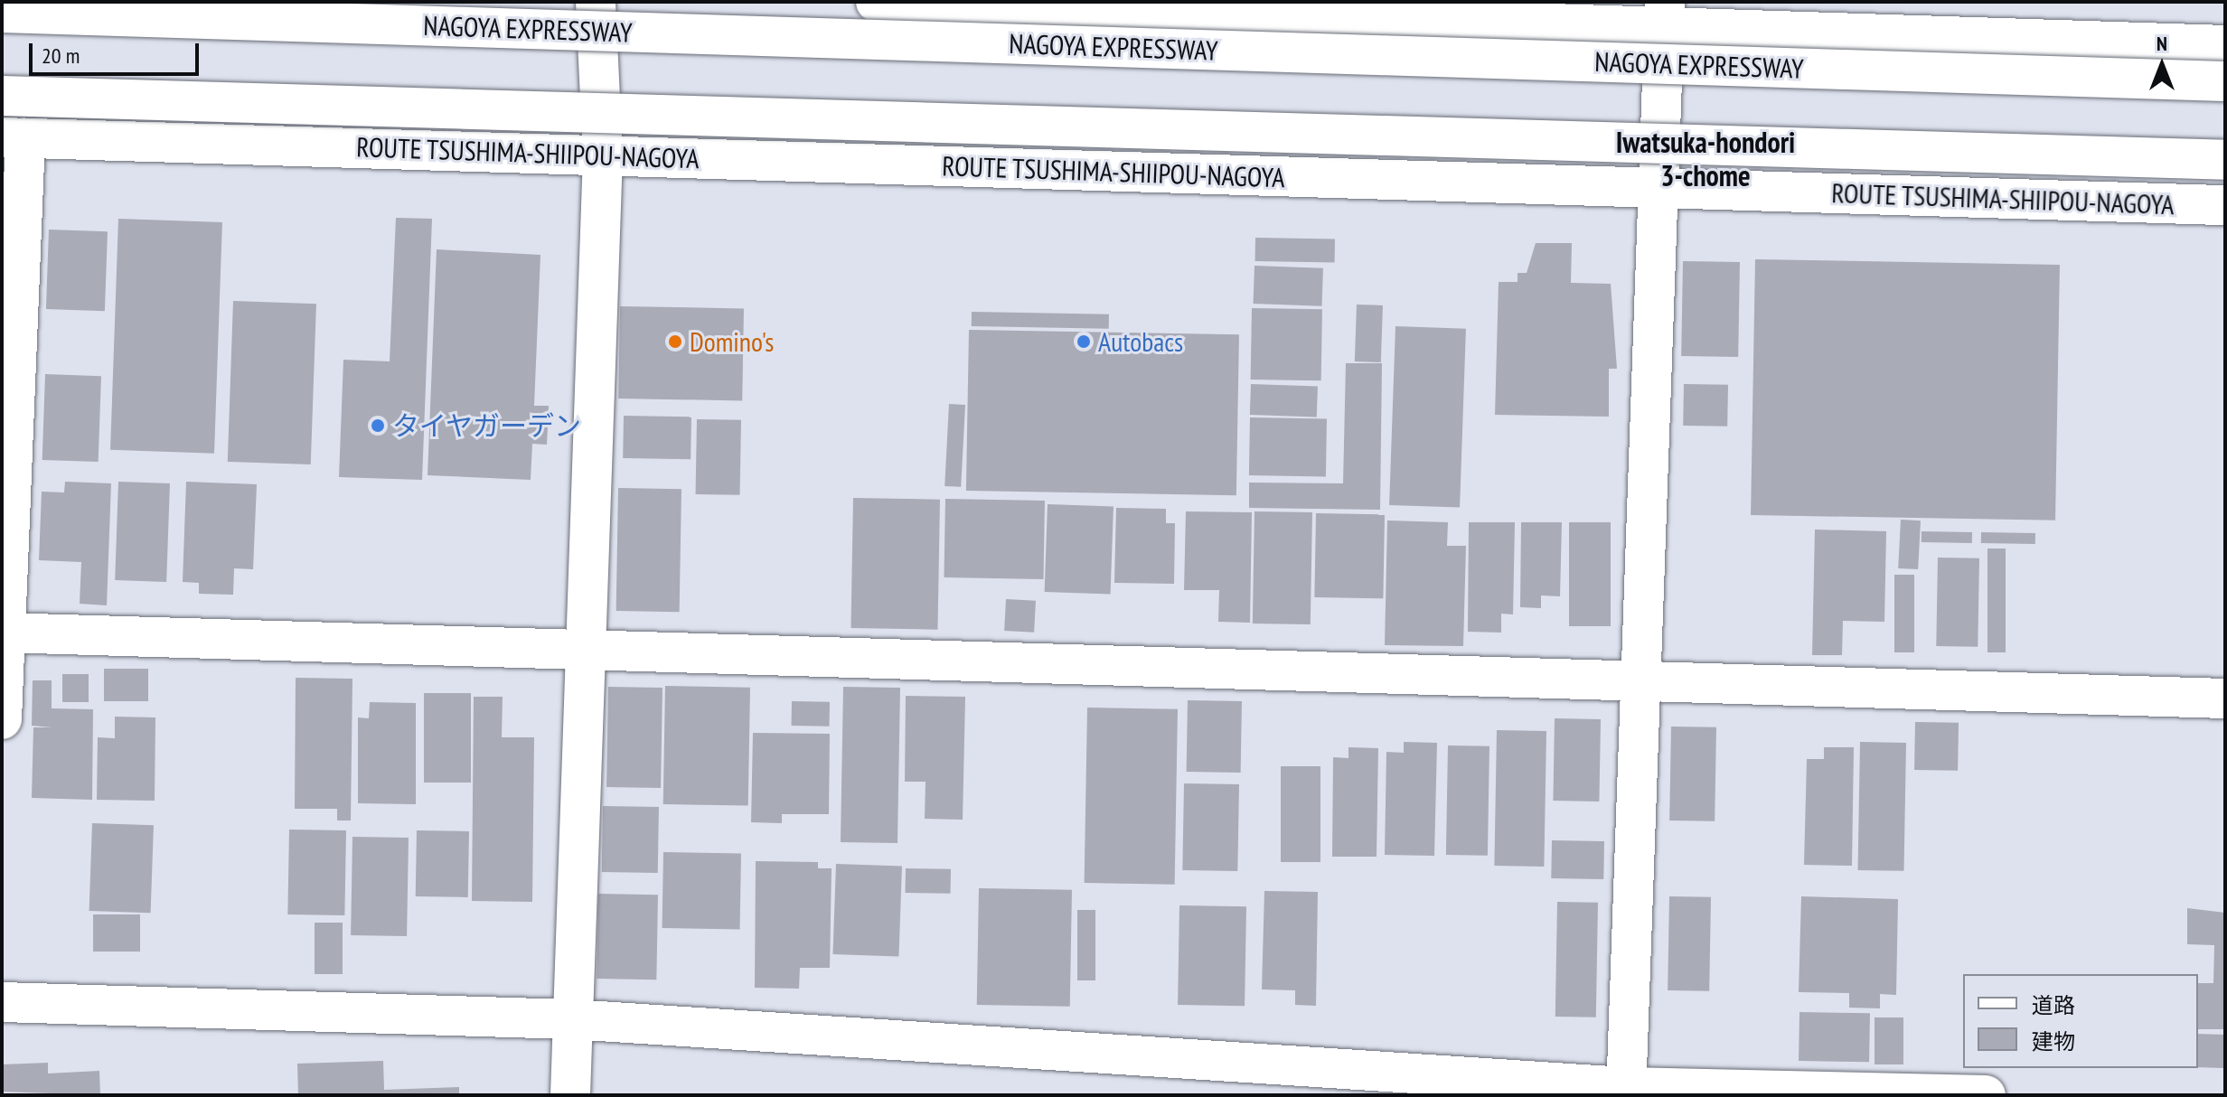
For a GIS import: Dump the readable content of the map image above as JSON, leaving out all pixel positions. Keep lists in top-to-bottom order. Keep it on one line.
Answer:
{"streets":{"main road":["NAGOYA EXPRESSWAY","ROUTE TSUSHIMA-SHIIPOU-NAGOYA"]},"districts":["Iwatsuka-hondori 3-chome"],"places":["Domino's","Autobacs","タイヤガーデン"],"legend":["道路","建物"],"scale_bar":"20 m","north":"top"}
